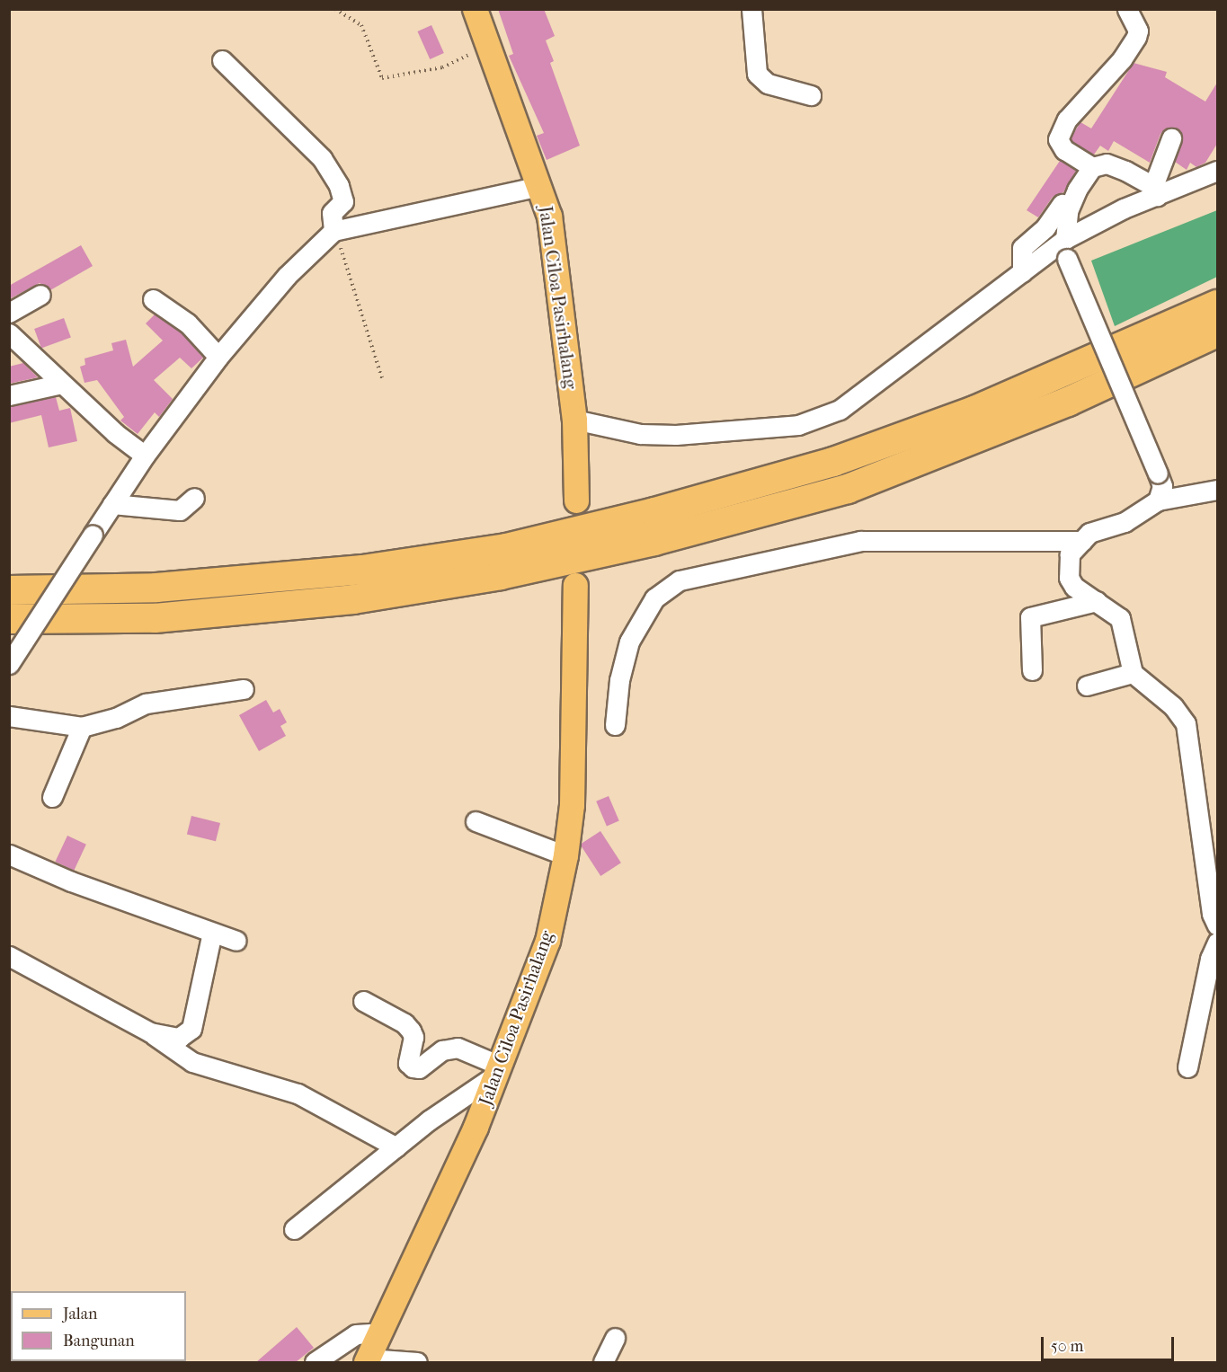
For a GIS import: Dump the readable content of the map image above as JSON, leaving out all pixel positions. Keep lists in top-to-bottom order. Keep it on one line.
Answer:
{"streets":{"main road":["Jalan Ciloa Pasirhalang"]},"legend":["Jalan","Bangunan"],"scale_bar":"50 m"}
